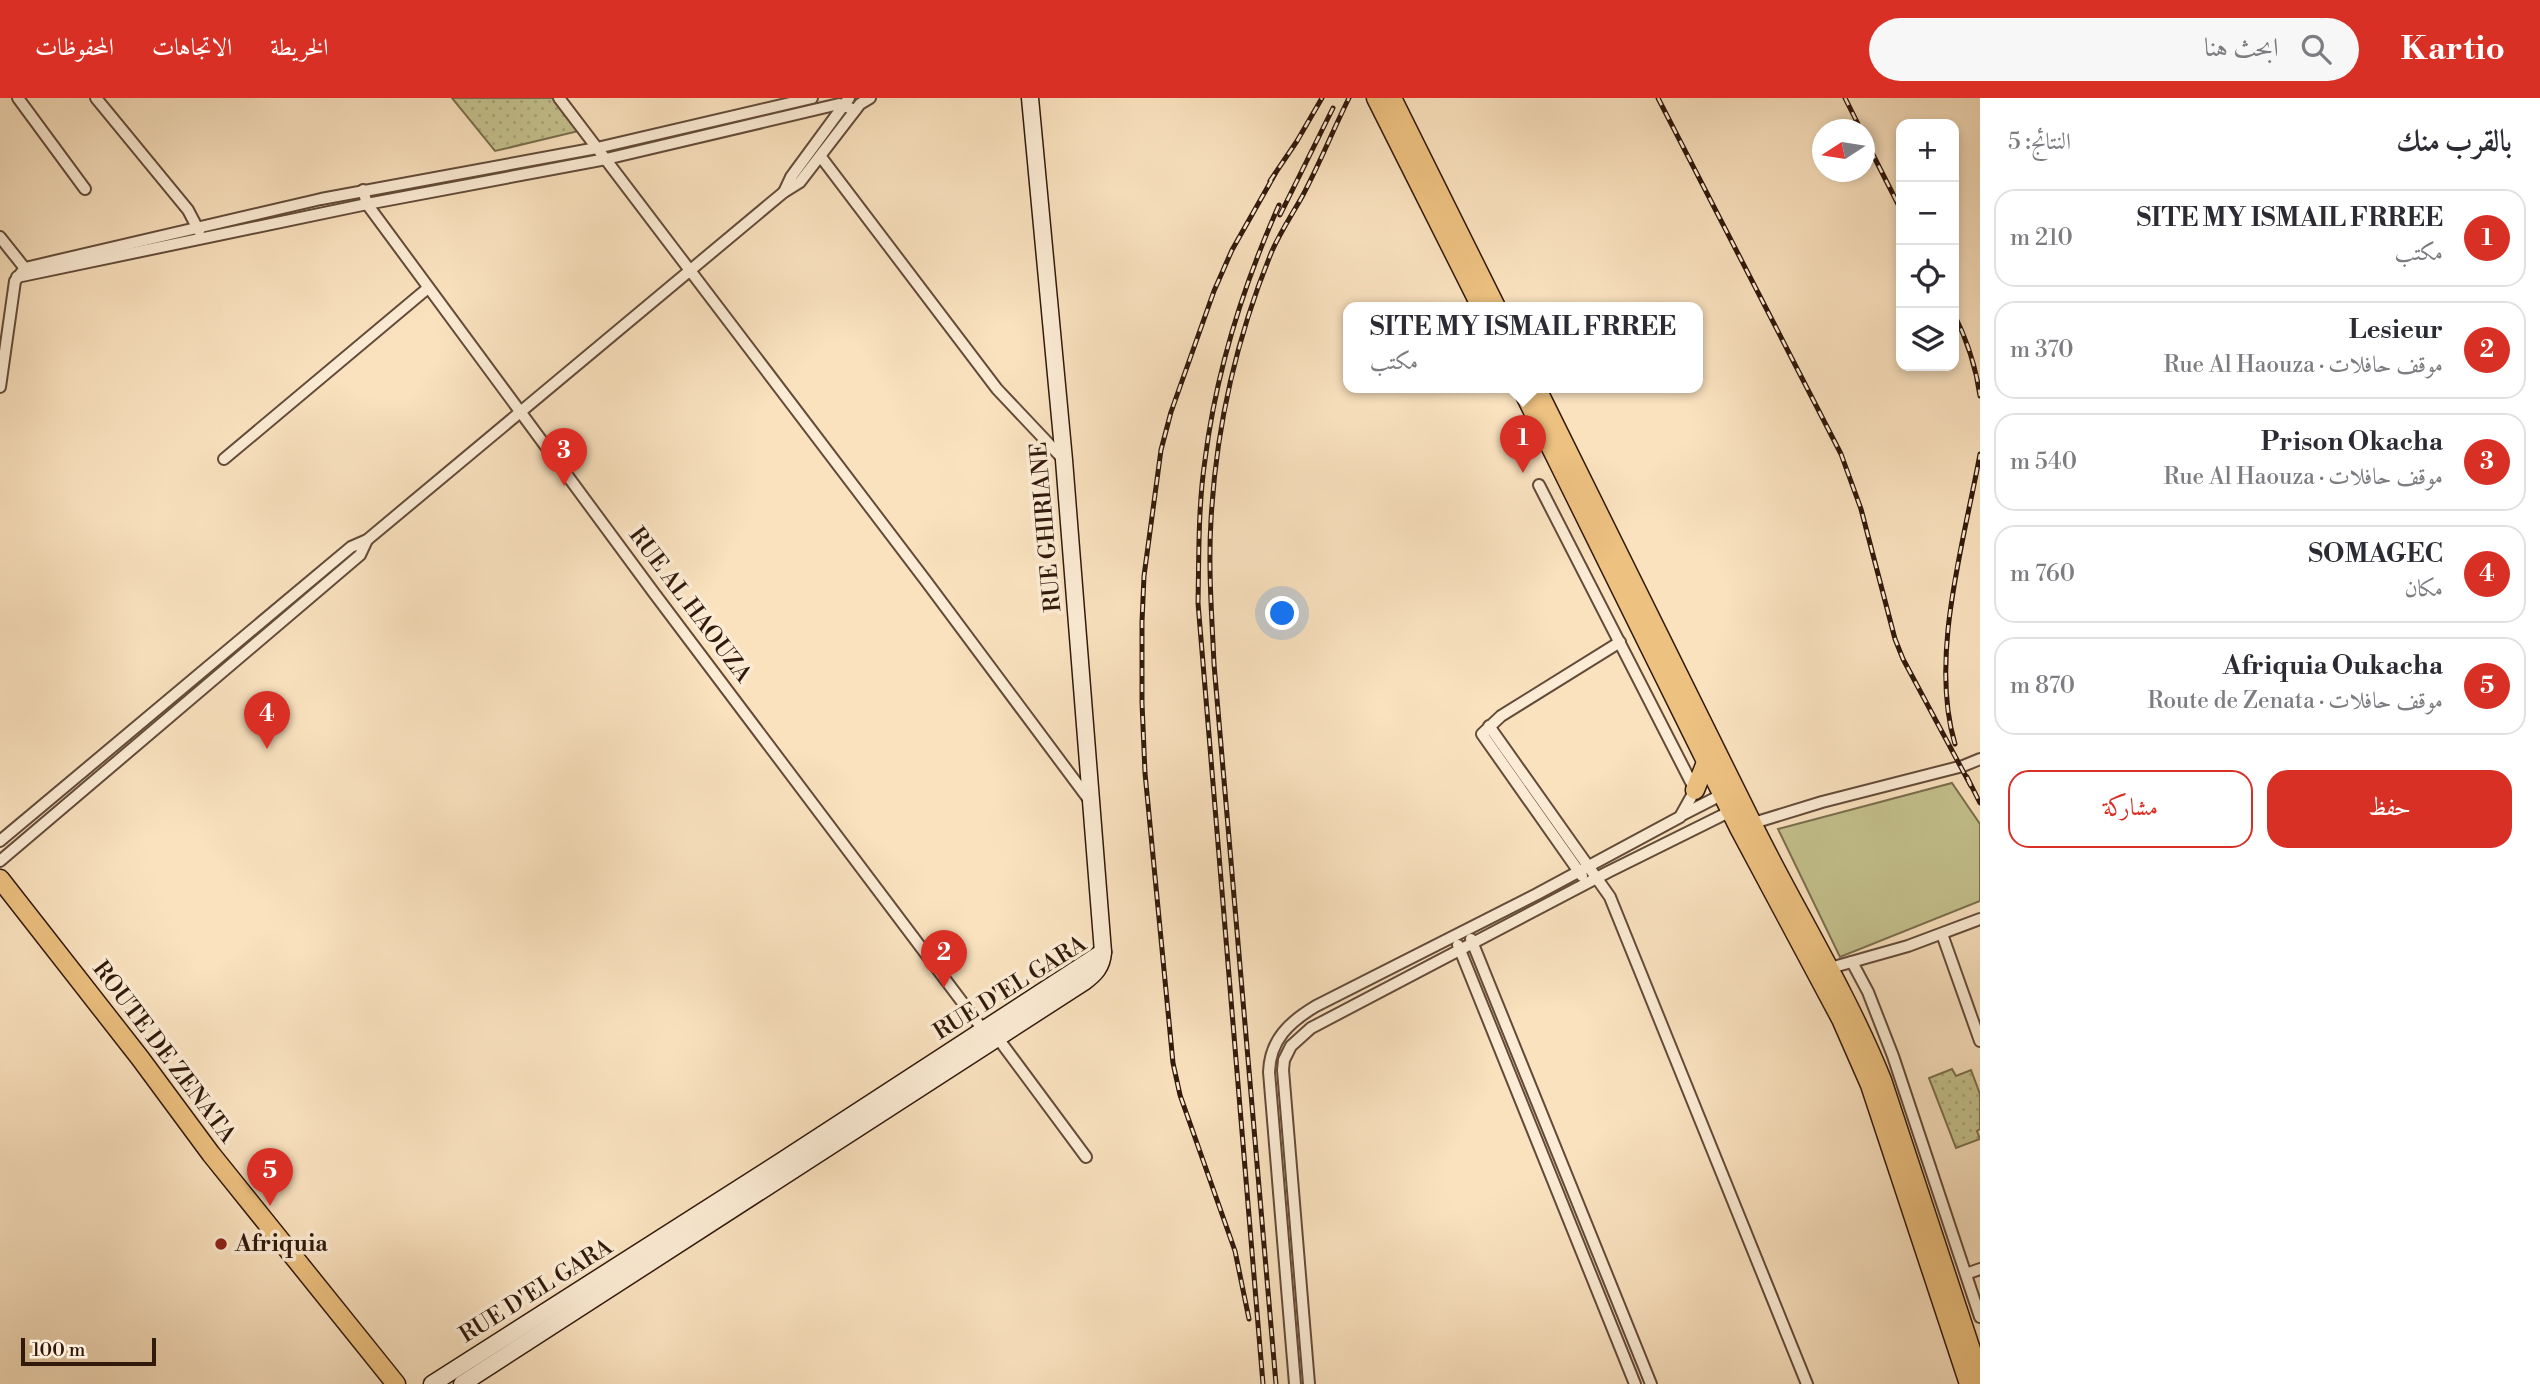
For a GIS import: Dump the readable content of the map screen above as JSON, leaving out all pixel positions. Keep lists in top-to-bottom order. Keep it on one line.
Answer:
{"streets":{"main road":["ROUTE DE ZENATA"],"street":["RUE GHIRIANE","RUE AL HAOUZA","RUE D'EL GARA"]},"crossings":[["RUE GHIRIANE","RUE D'EL GARA"],["RUE AL HAOUZA","RUE D'EL GARA"]],"places":["Afriquia"],"scale_bar":"100 m","north":"left","page":{"header":"Kartio","search":"ابحث هنا","nav":["الخريطة","الاتجاهات","المحفوظات"],"heading":["بالقرب منك","النتائج: 5"],"map_buttons":["+","−"],"list":[{"mark":"1","name":"SITE MY ISMAIL FRREE","note":"مكتب","value":"210 m"},{"mark":"2","name":"Lesieur","note":"موقف حافلات · Rue Al Haouza","value":"370 m"},{"mark":"3","name":"Prison Okacha","note":"موقف حافلات · Rue Al Haouza","value":"540 m"},{"mark":"4","name":"SOMAGEC","note":"مكان","value":"760 m"},{"mark":"5","name":"Afriquia Oukacha","note":"موقف حافلات · Route de Zenata","value":"870 m"}],"popup":["SITE MY ISMAIL FRREE","مكتب"],"pins":["1","3","4","2","5"],"buttons":["حفظ","مشاركة"],"scale":"100 m"}}
